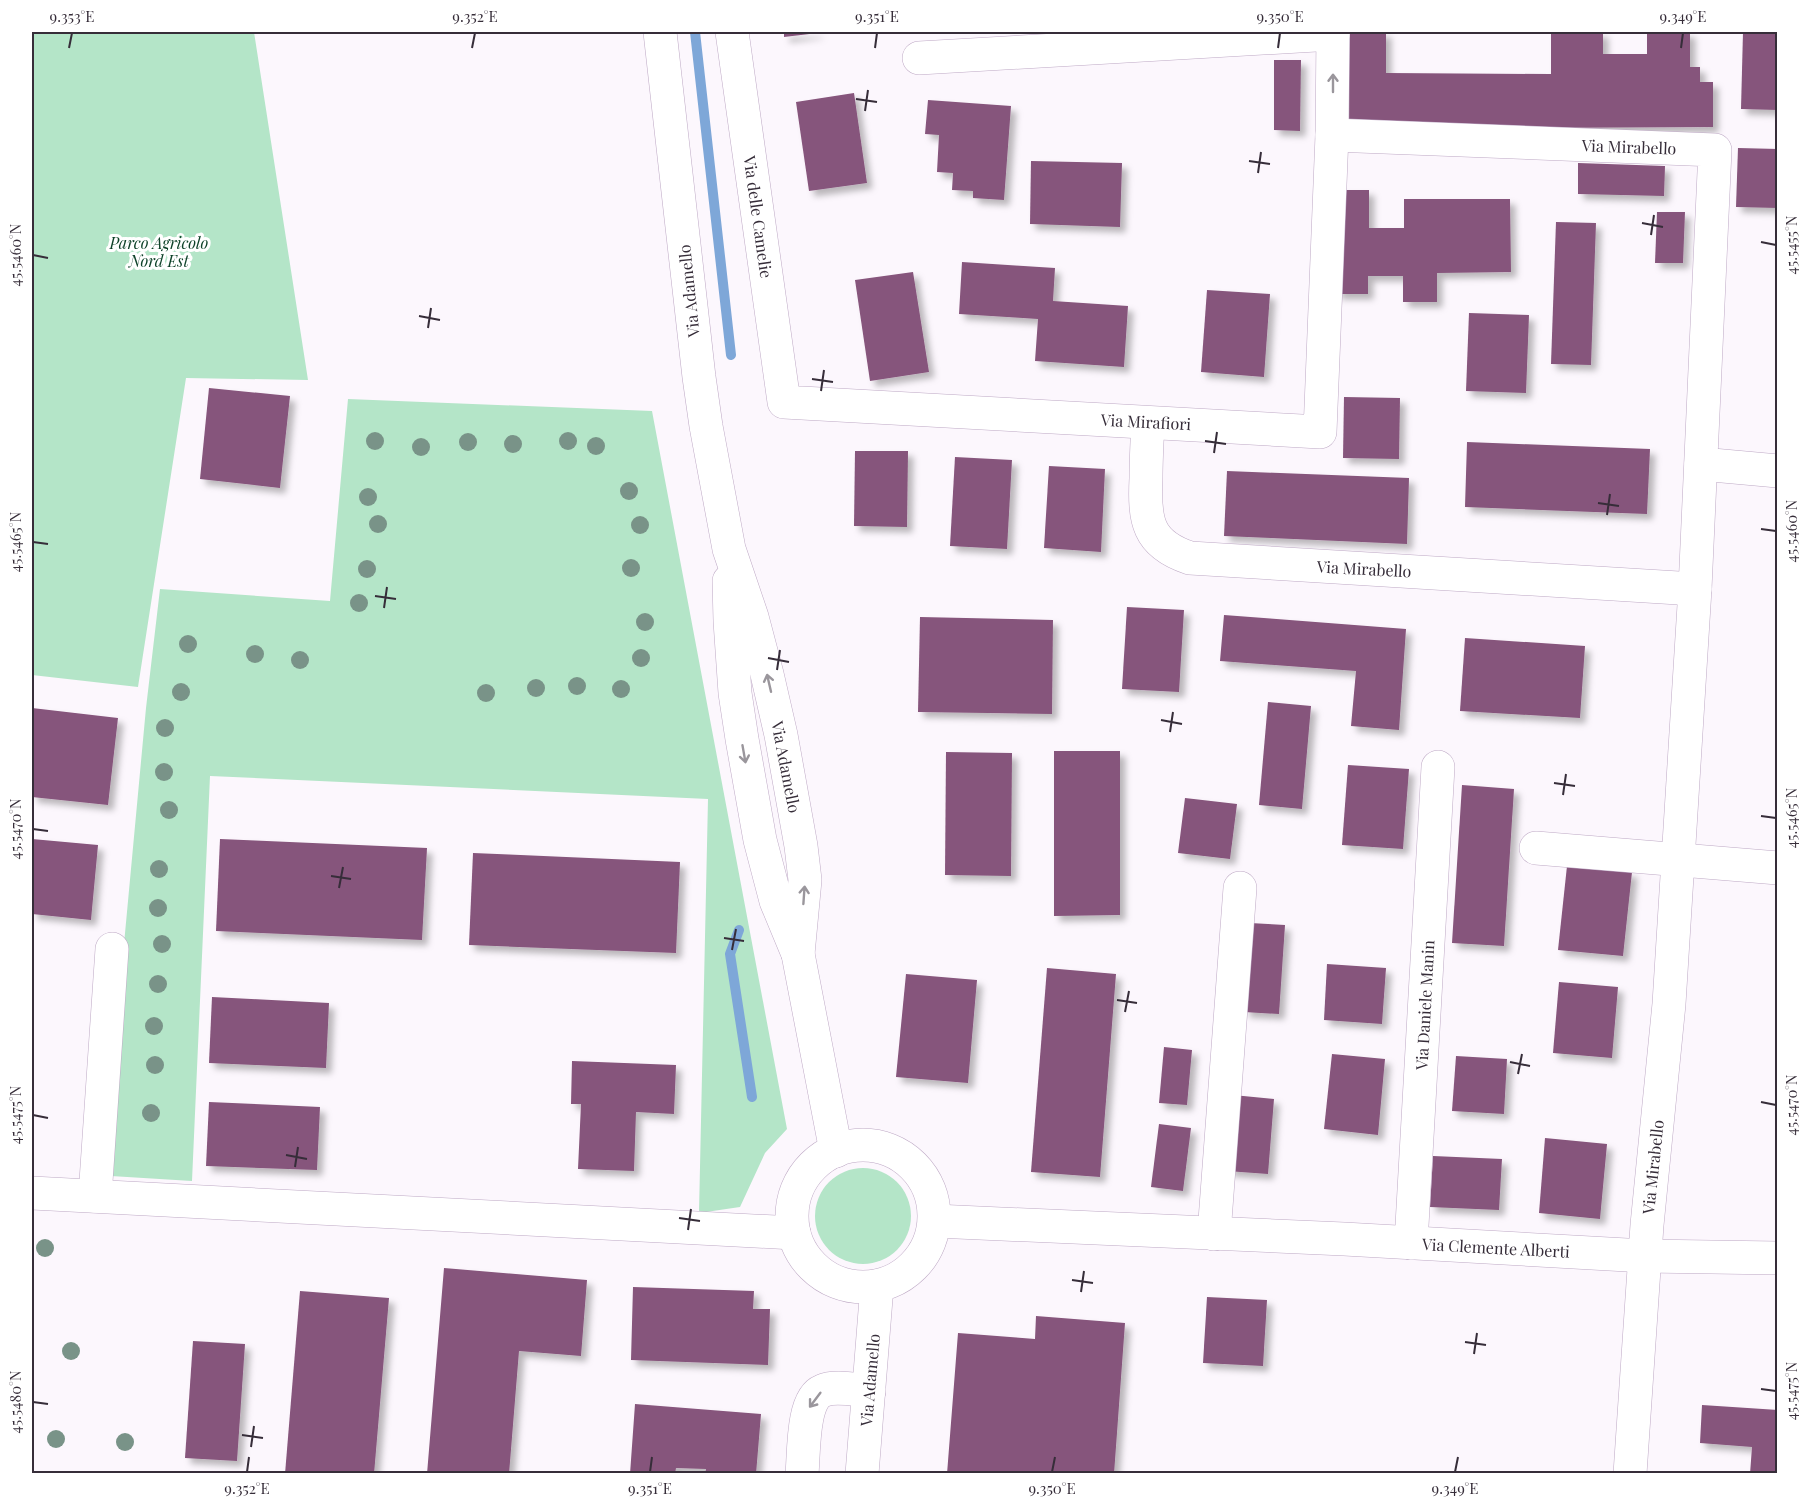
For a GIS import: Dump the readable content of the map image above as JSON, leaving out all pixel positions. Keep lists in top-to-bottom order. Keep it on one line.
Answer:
{"streets":{"street":["Via Mirabello","Via delle Camelie","Via Adamello","Via Mirafiori","Via Daniele Manin","Via Clemente Alberti"]},"crossings":[["Via Mirabello","Via Mirafiori"],["Via Mirabello","Via Clemente Alberti"],["Via delle Camelie","Via Mirafiori"],["Via Adamello","Via Clemente Alberti"],["Via Daniele Manin","Via Clemente Alberti"]],"parks":["Parco Agricolo Nord Est"],"coordinates":["9.353°E","9.352°E","9.351°E","9.350°E","9.349°E","45.5455°N","45.5460°N","45.5465°N","45.5470°N","45.5475°N","45.5480°N"]}
